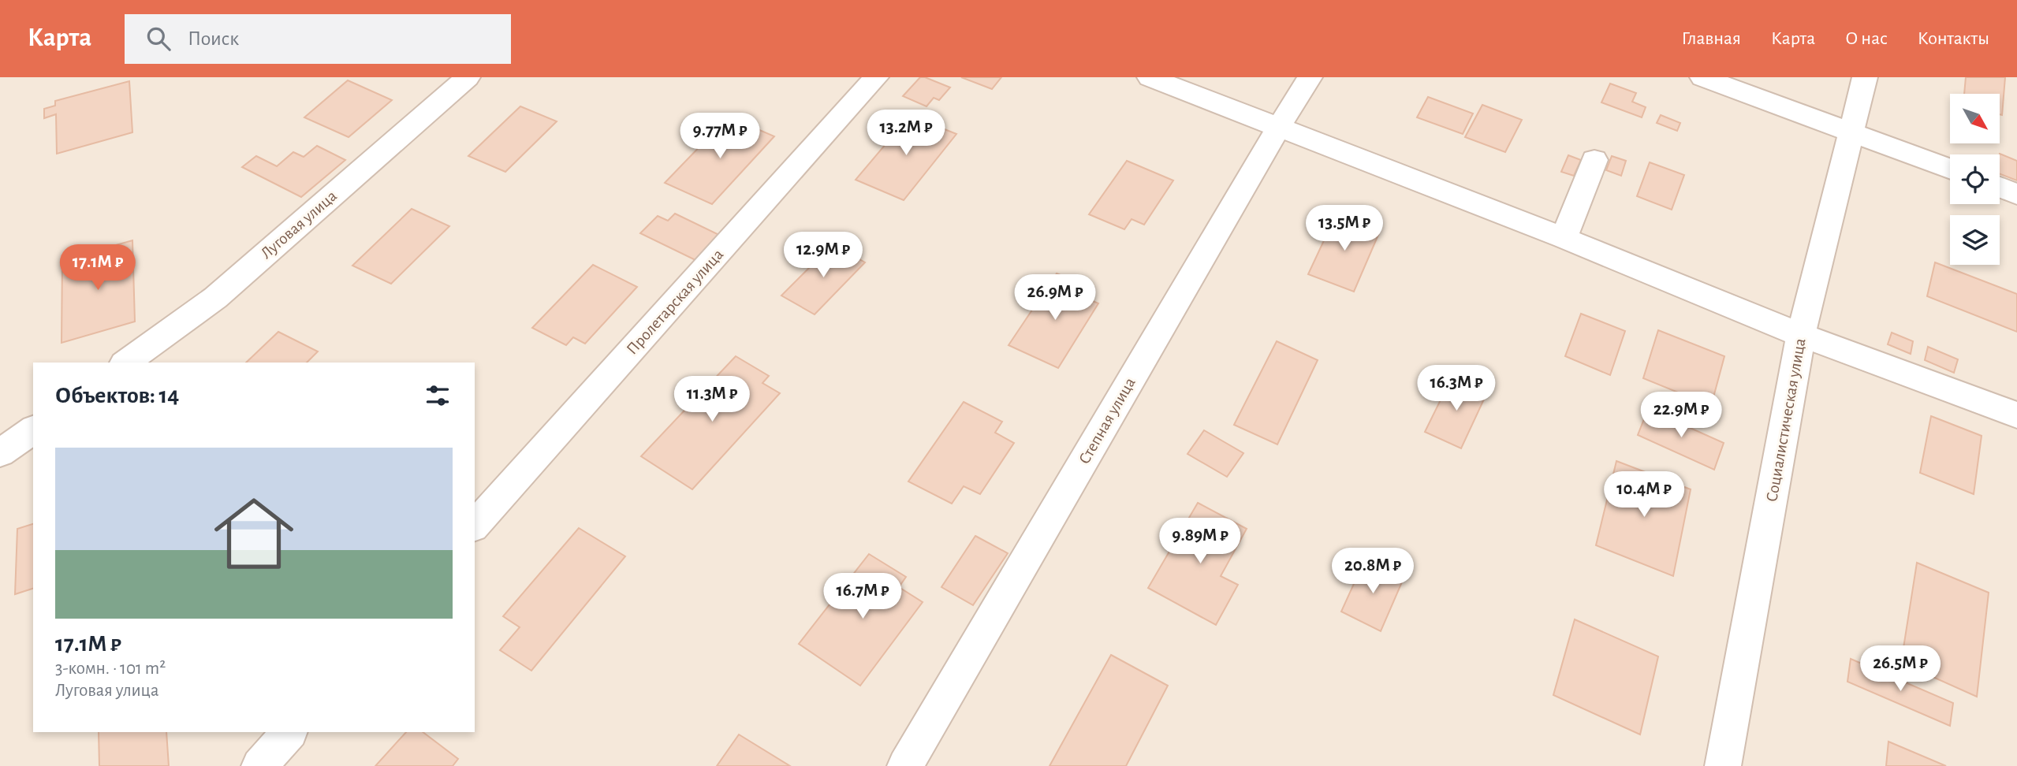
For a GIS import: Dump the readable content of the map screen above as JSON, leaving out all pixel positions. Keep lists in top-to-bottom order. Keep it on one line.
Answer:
{"streets":{"street":["Луговая улица","Пролетарская улица","Социалистическая улица","Степная улица"]},"north":"bottom right","page":{"header":"Карта","search":"Поиск","nav":["Главная","Карта","О нас","Контакты"],"price":["13.2M ₽","9.77M ₽","13.5M ₽","12.9M ₽","17.1M ₽","26.9M ₽","16.3M ₽","11.3M ₽","22.9M ₽","10.4M ₽","9.89M ₽","20.8M ₽","16.7M ₽","26.5M ₽"],"heading":"Объектов: 14","list":[{"name":"17.1M ₽","note":"3-комн. · 101 m² · Луговая улица"}]}}
